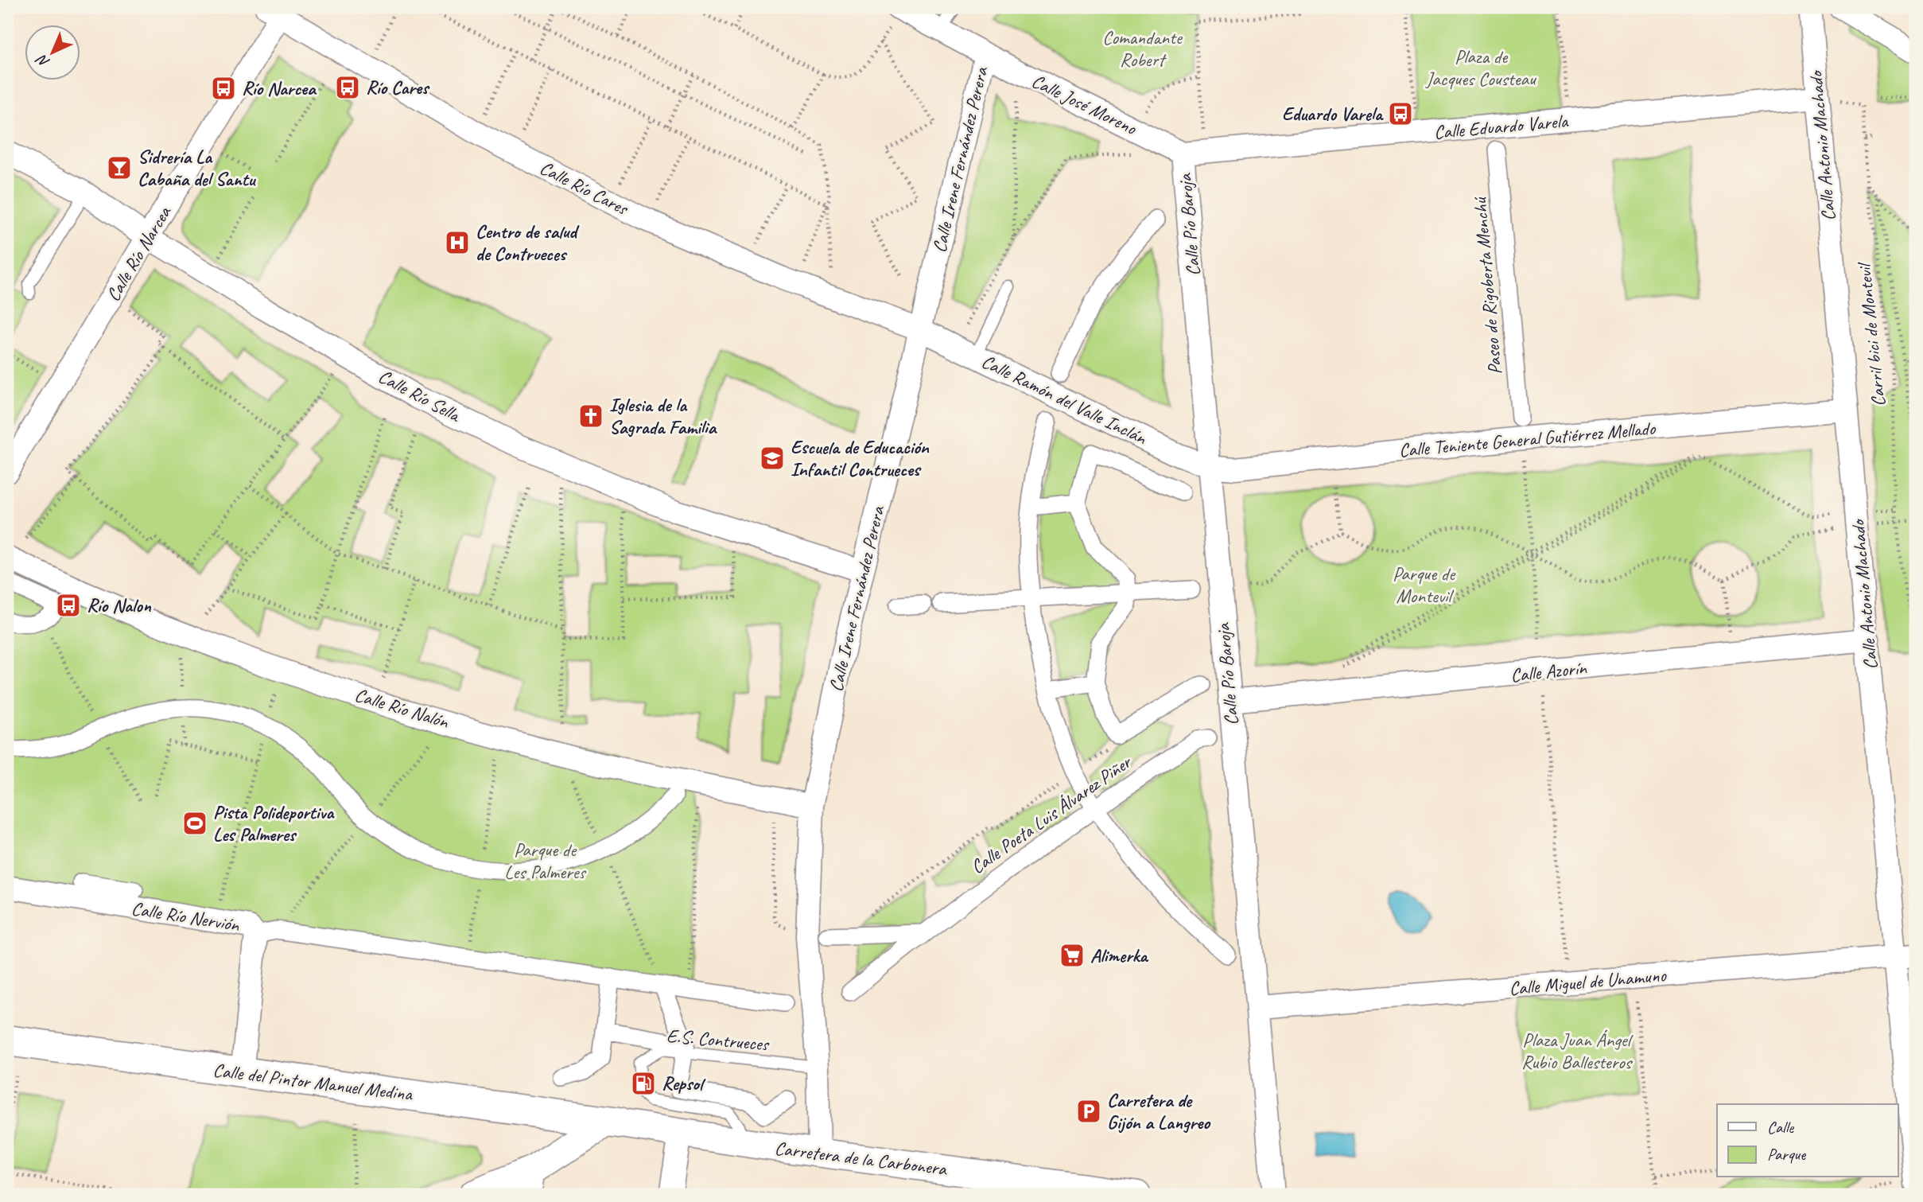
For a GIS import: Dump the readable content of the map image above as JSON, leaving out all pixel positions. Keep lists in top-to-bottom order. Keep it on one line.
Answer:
{"streets":{"main road":["Calle del Pintor Manuel Medina"],"street":["Calle José Moreno","Calle Eduardo Varela","Calle Antonio Machado","Calle Irene Fernández Perera","Calle Río Cares","Calle Pío Baroja","Calle Río Narcea","Paseo de Rigoberta Menchú","Calle Río Sella","Calle Ramón del Valle Inclán","Calle Teniente General Gutiérrez Mellado","Calle Azorín","Calle Río Nalón","Calle Poeta Luis Álvarez Piñer","Calle Río Nervión","Calle Miguel de Unamuno","Carretera de la Carbonera"],"lane":["E.S. Contrueces"],"path":["Carril bici de Montevil"]},"crossings":[["Calle José Moreno","Calle Eduardo Varela"],["Calle José Moreno","Calle Irene Fernández Perera"],["Calle José Moreno","Calle Pío Baroja"],["Calle Eduardo Varela","Calle Antonio Machado"],["Calle Eduardo Varela","Calle Pío Baroja"],["Calle Antonio Machado","Calle Teniente General Gutiérrez Mellado"],["Calle Antonio Machado","Calle Azorín"],["Calle Antonio Machado","Calle Miguel de Unamuno"],["Calle Irene Fernández Perera","Calle Río Cares"],["Calle Irene Fernández Perera","Calle Río Sella"],["Calle Irene Fernández Perera","Calle Ramón del Valle Inclán"],["Calle Irene Fernández Perera","Calle Río Nalón"],["Calle Irene Fernández Perera","E.S. Contrueces"],["Calle Irene Fernández Perera","Carretera de la Carbonera"],["Calle Río Cares","Calle Río Narcea"],["Calle Río Cares","Calle Ramón del Valle Inclán"],["Calle Pío Baroja","Calle Ramón del Valle Inclán"],["Calle Pío Baroja","Calle Teniente General Gutiérrez Mellado"],["Calle Pío Baroja","Calle Azorín"],["Calle Pío Baroja","Calle Miguel de Unamuno"],["Calle Río Narcea","Calle Río Sella"],["Paseo de Rigoberta Menchú","Calle Teniente General Gutiérrez Mellado"],["Calle Ramón del Valle Inclán","Calle Teniente General Gutiérrez Mellado"],["Calle Río Nervión","Calle del Pintor Manuel Medina"],["E.S. Contrueces","Carretera de la Carbonera"],["Calle del Pintor Manuel Medina","Carretera de la Carbonera"]],"parks":["Comandante Robert","Plaza de Jacques Cousteau","Parque de Montevil","Parque de Les Palmeres","Plaza Juan Ángel Rubio Ballesteros"],"places":{"bus stop":["Río Cares","Río Narcea","Eduardo Varela","Río Nalon"],"bar":["Sidrería La Cabaña del Santu"],"hospital":["Centro de salud de Contrueces"],"church":["Iglesia de la Sagrada Familia"],"school or university":["Escuela de Educación Infantil Contrueces"],"sports":["Pista Polideportiva Les Palmeres"],"supermarket":["Alimerka"],"fuel station":["Repsol"],"parking":["Carretera de Gijón a Langreo"]},"legend":["Calle","Parque"],"north":"bottom left"}
